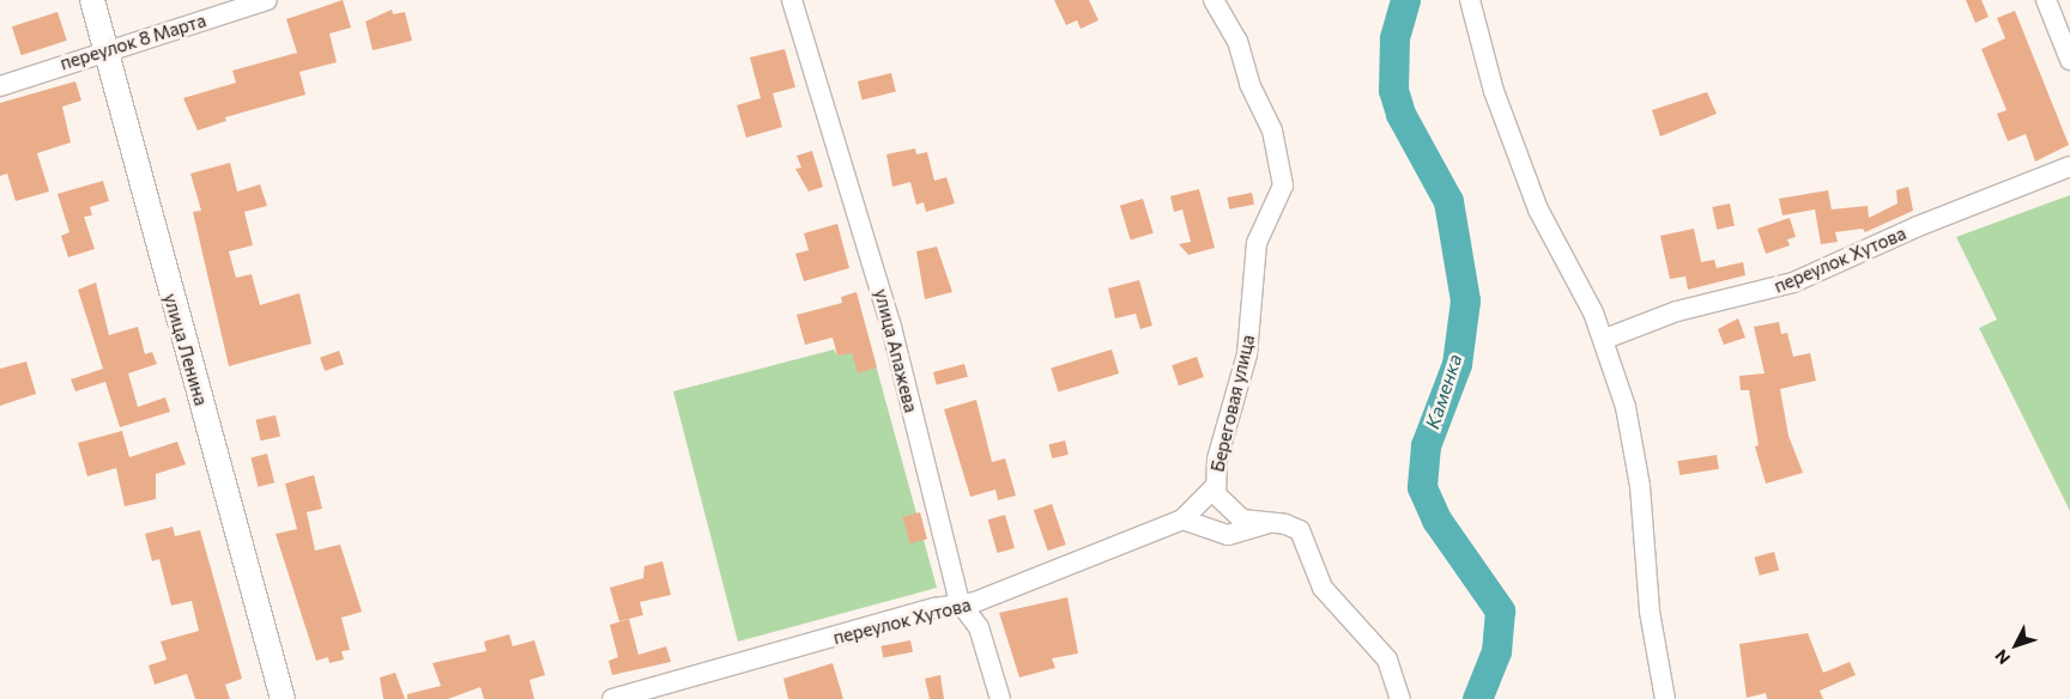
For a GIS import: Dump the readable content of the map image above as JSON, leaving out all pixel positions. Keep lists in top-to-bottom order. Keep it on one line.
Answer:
{"streets":{"street":["переулок 8 Марта","переулок Хутова","улица Ленина","улица Апажева","Береговая улица"]},"crossings":[["переулок 8 Марта","улица Ленина"],["переулок Хутова","улица Апажева"]],"water":["Каменка"],"north":"bottom left"}
